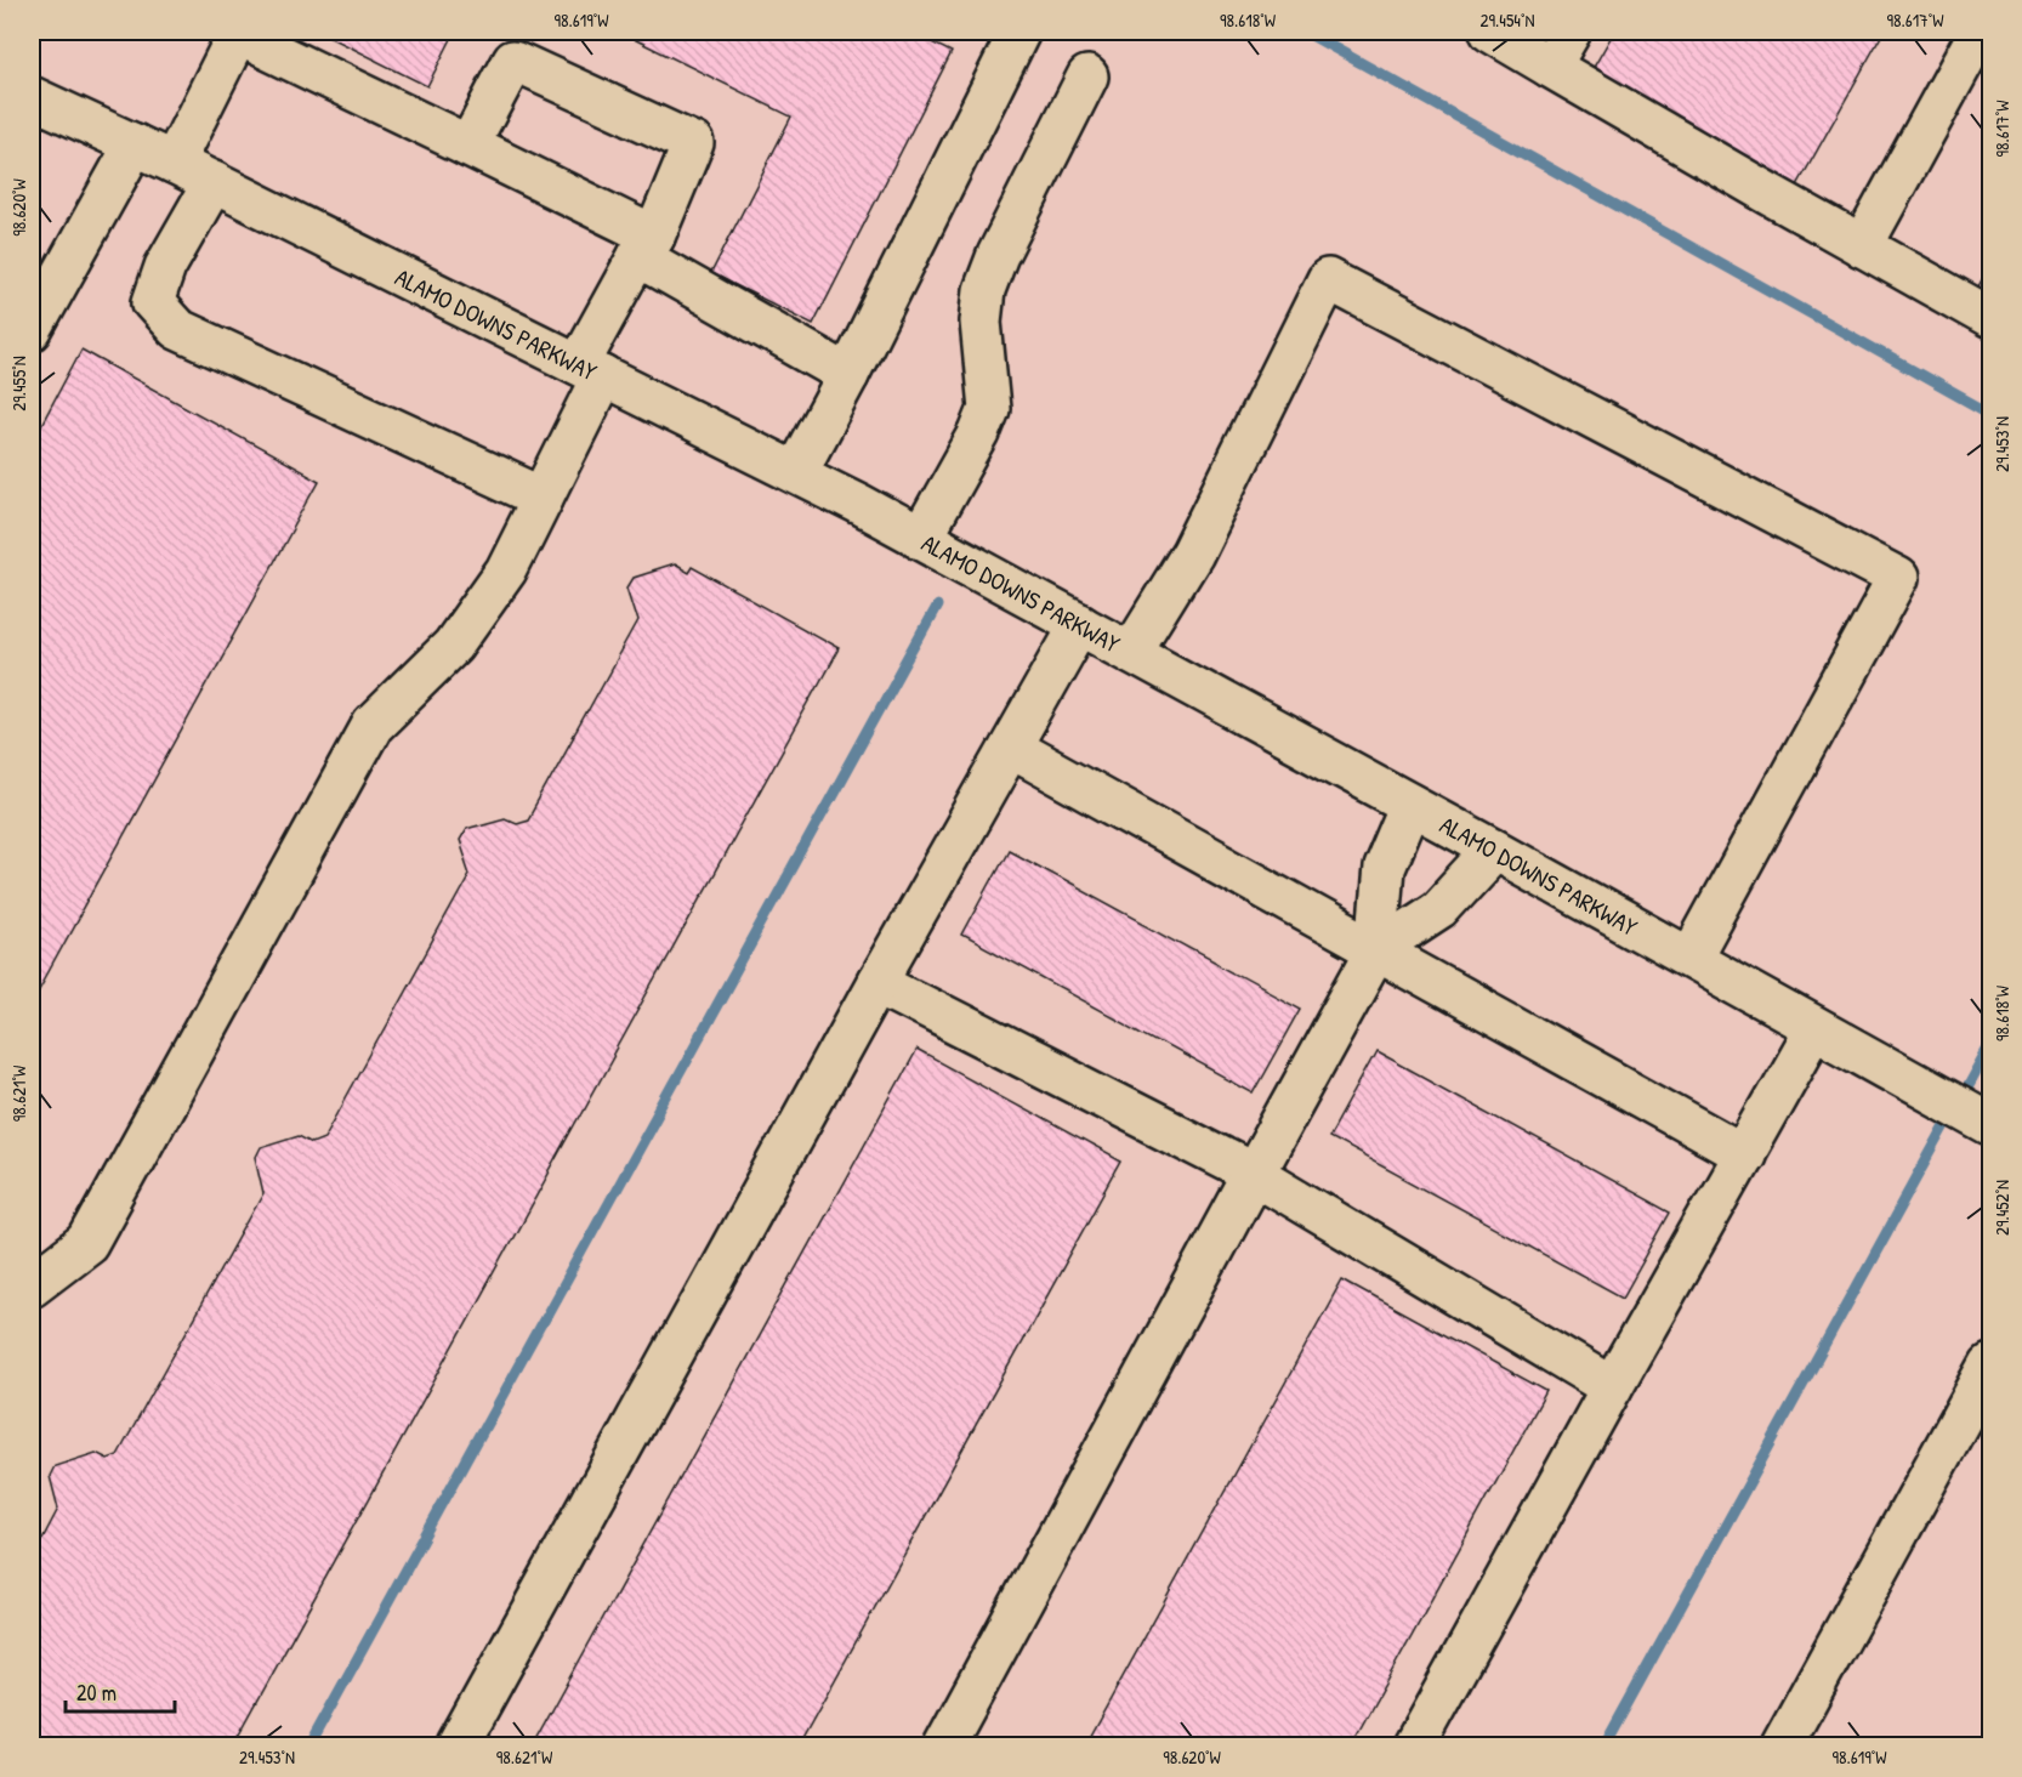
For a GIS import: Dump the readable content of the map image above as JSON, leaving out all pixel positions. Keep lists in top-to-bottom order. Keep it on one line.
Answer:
{"streets":{"street":["ALAMO DOWNS PARKWAY"]},"scale_bar":"20 m","coordinates":["98.619°W","98.618°W","29.454°N","98.617°W","98.620°W","29.455°N","29.453°N","98.621°W","29.452°N"]}
